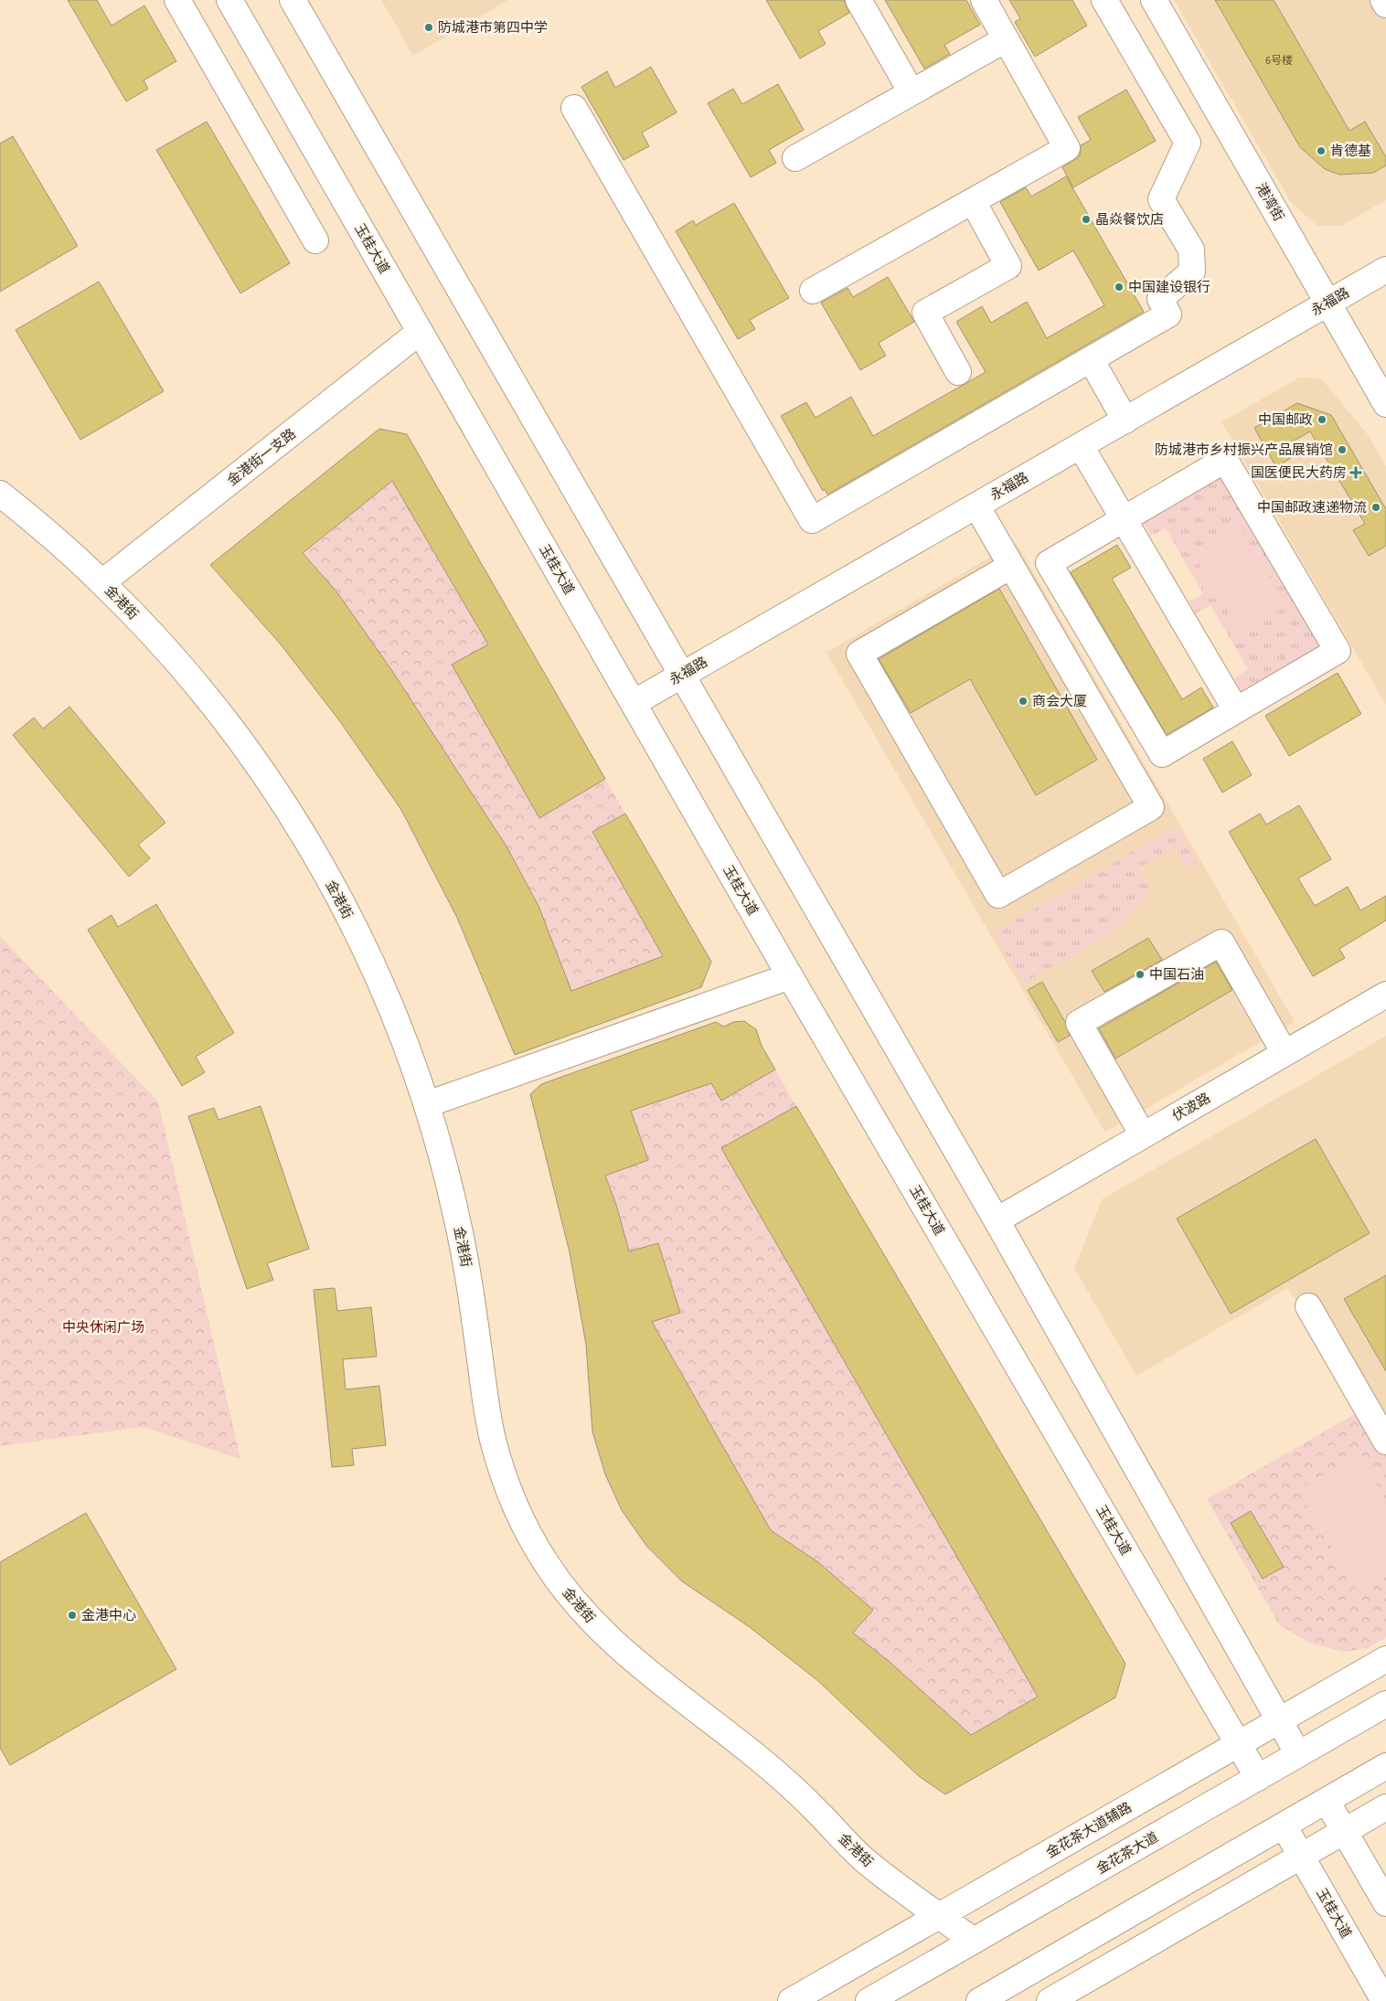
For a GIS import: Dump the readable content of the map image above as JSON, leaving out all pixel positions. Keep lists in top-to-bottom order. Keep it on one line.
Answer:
{"streets":{"main road":["港湾街","玉桂大道","永福路","金港街一支路","金港街","伏波路","金花茶大道辅路","金花茶大道"]},"crossings":[["港湾街","永福路"],["玉桂大道","永福路"],["玉桂大道","金港街一支路"],["玉桂大道","金花茶大道辅路"],["玉桂大道","金花茶大道"],["金港街一支路","金港街"],["金港街","金花茶大道辅路"],["金港街","金花茶大道"]],"parks":["中央休闲广场"],"places":{"other":["防城港市第四中学","肯德基","晶焱餐饮店","中国建设银行","中国邮政","防城港市乡村振兴产品展销馆","中国邮政速递物流","商会大厦","中国石油","金港中心"],"health":["国医便民大药房"]},"house_numbers":["6号楼"]}
